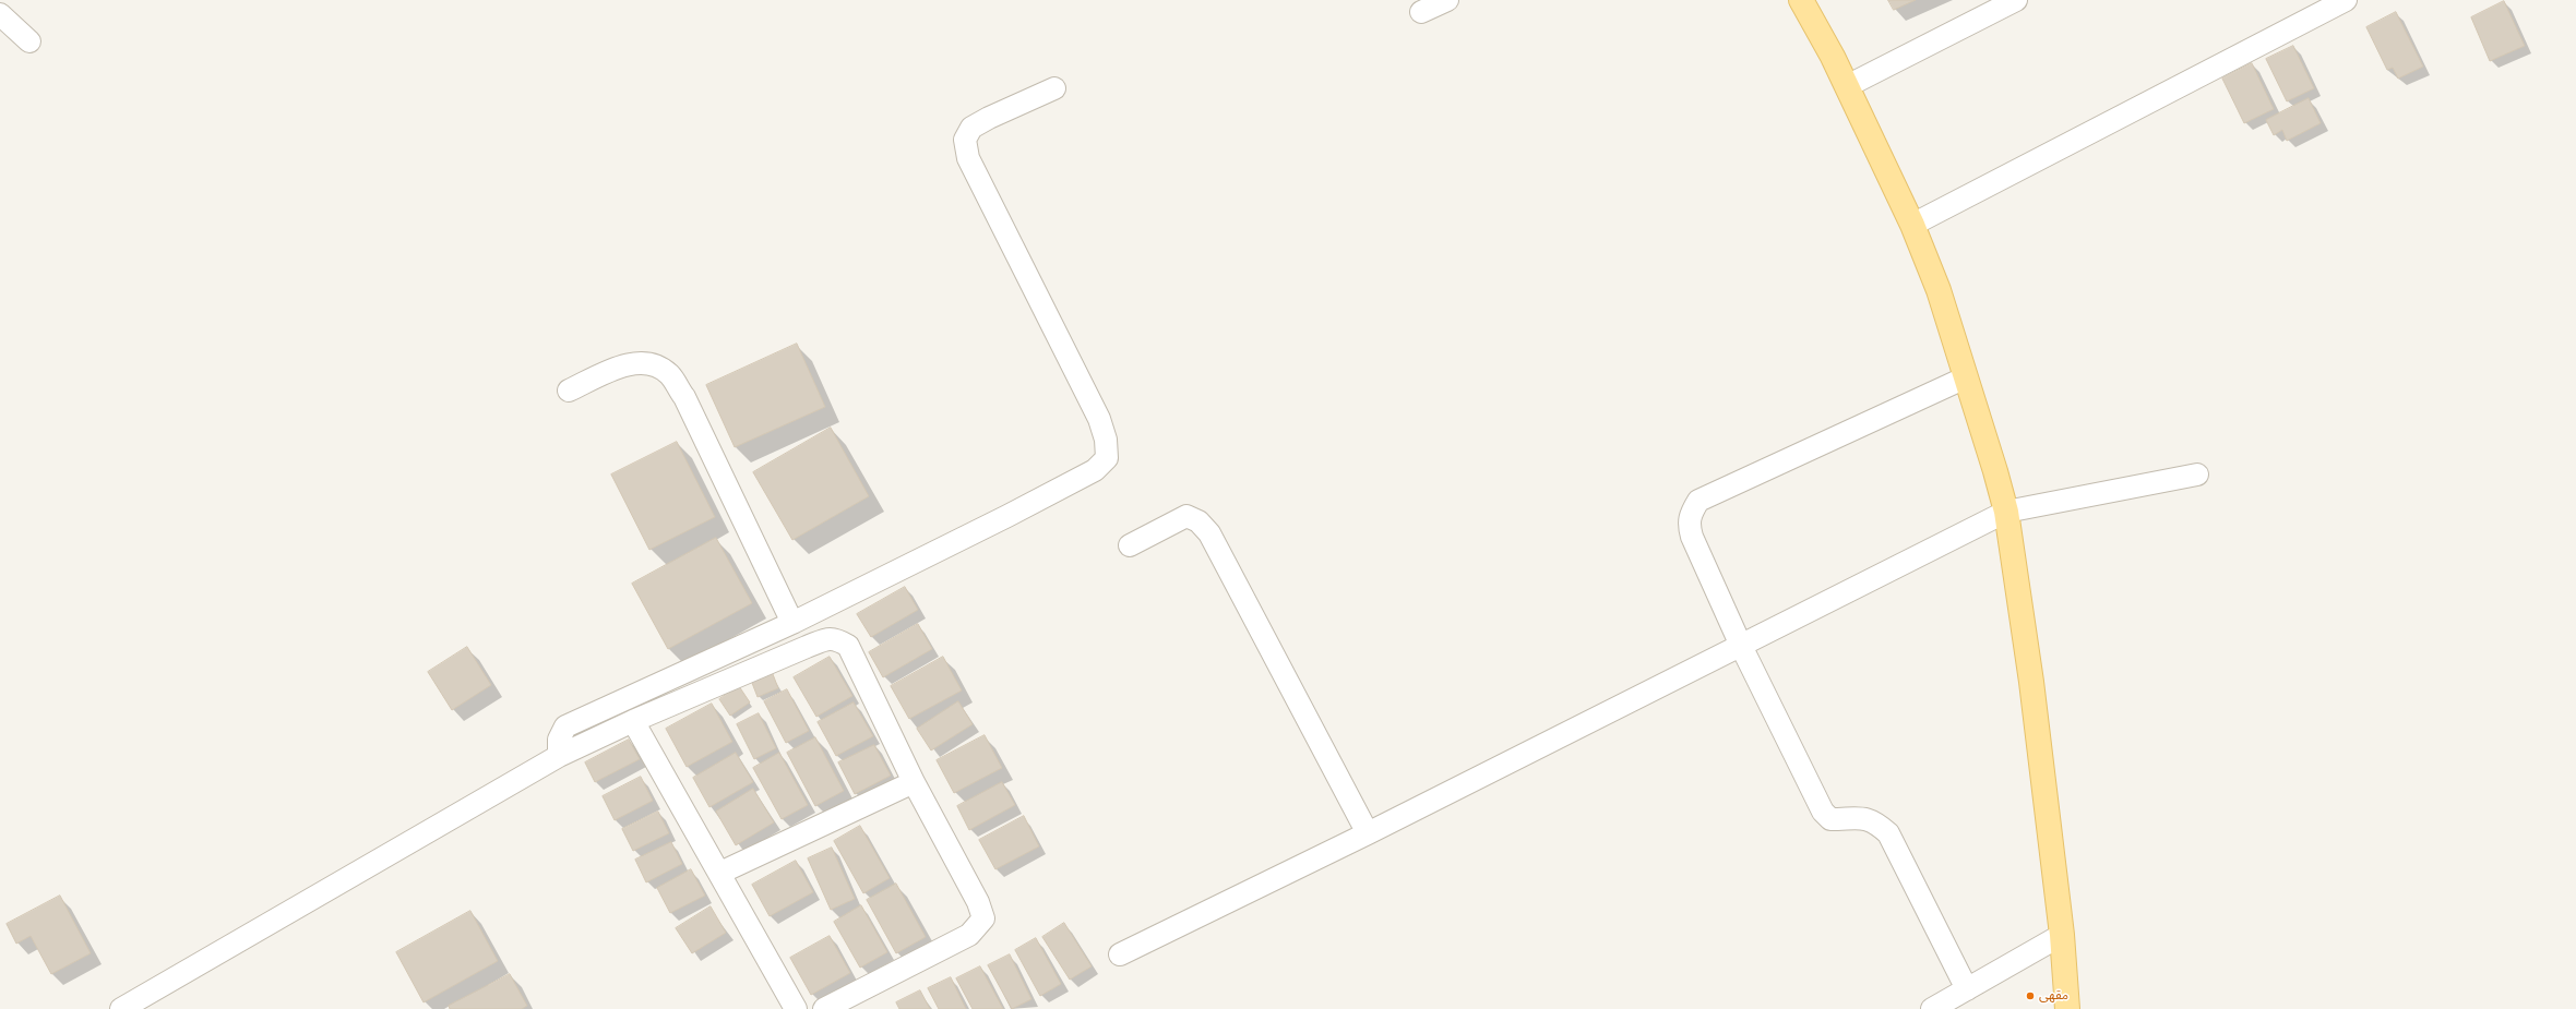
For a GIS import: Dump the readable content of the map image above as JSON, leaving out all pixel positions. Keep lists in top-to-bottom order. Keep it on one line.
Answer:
{"places":["مقهى"]}
